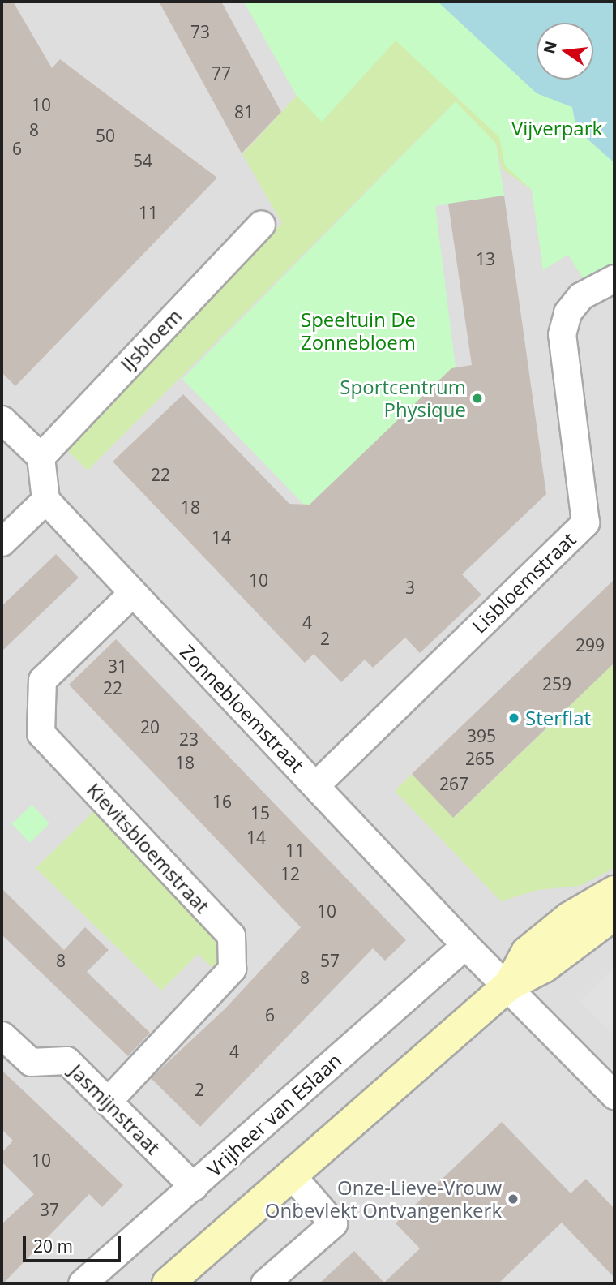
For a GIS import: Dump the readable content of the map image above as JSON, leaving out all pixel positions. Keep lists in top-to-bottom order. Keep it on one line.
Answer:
{"streets":{"street":["IJsbloem","Lisbloemstraat","Zonnebloemstraat","Kievitsbloemstraat","Jasmijnstraat","Vrijheer van Eslaan"]},"crossings":[["Lisbloemstraat","Zonnebloemstraat"],["Zonnebloemstraat","Kievitsbloemstraat"],["Zonnebloemstraat","Vrijheer van Eslaan"],["Kievitsbloemstraat","Jasmijnstraat"],["Jasmijnstraat","Vrijheer van Eslaan"]],"parks":["Vijverpark","Speeltuin De Zonnebloem"],"places":["Sportcentrum Physique","Sterflat","Onze-Lieve-Vrouw Onbevlekt Ontvangenkerk"],"house_numbers":["73","77","10","81","8","50","6","54","11","13","22","18","14","10","3","4","2","299","31","259","22","20","395","23","265","18","267","16","15","14","11","12","10","8","57","8","6","4","2","10","37"],"scale_bar":"20 m","north":"left"}
